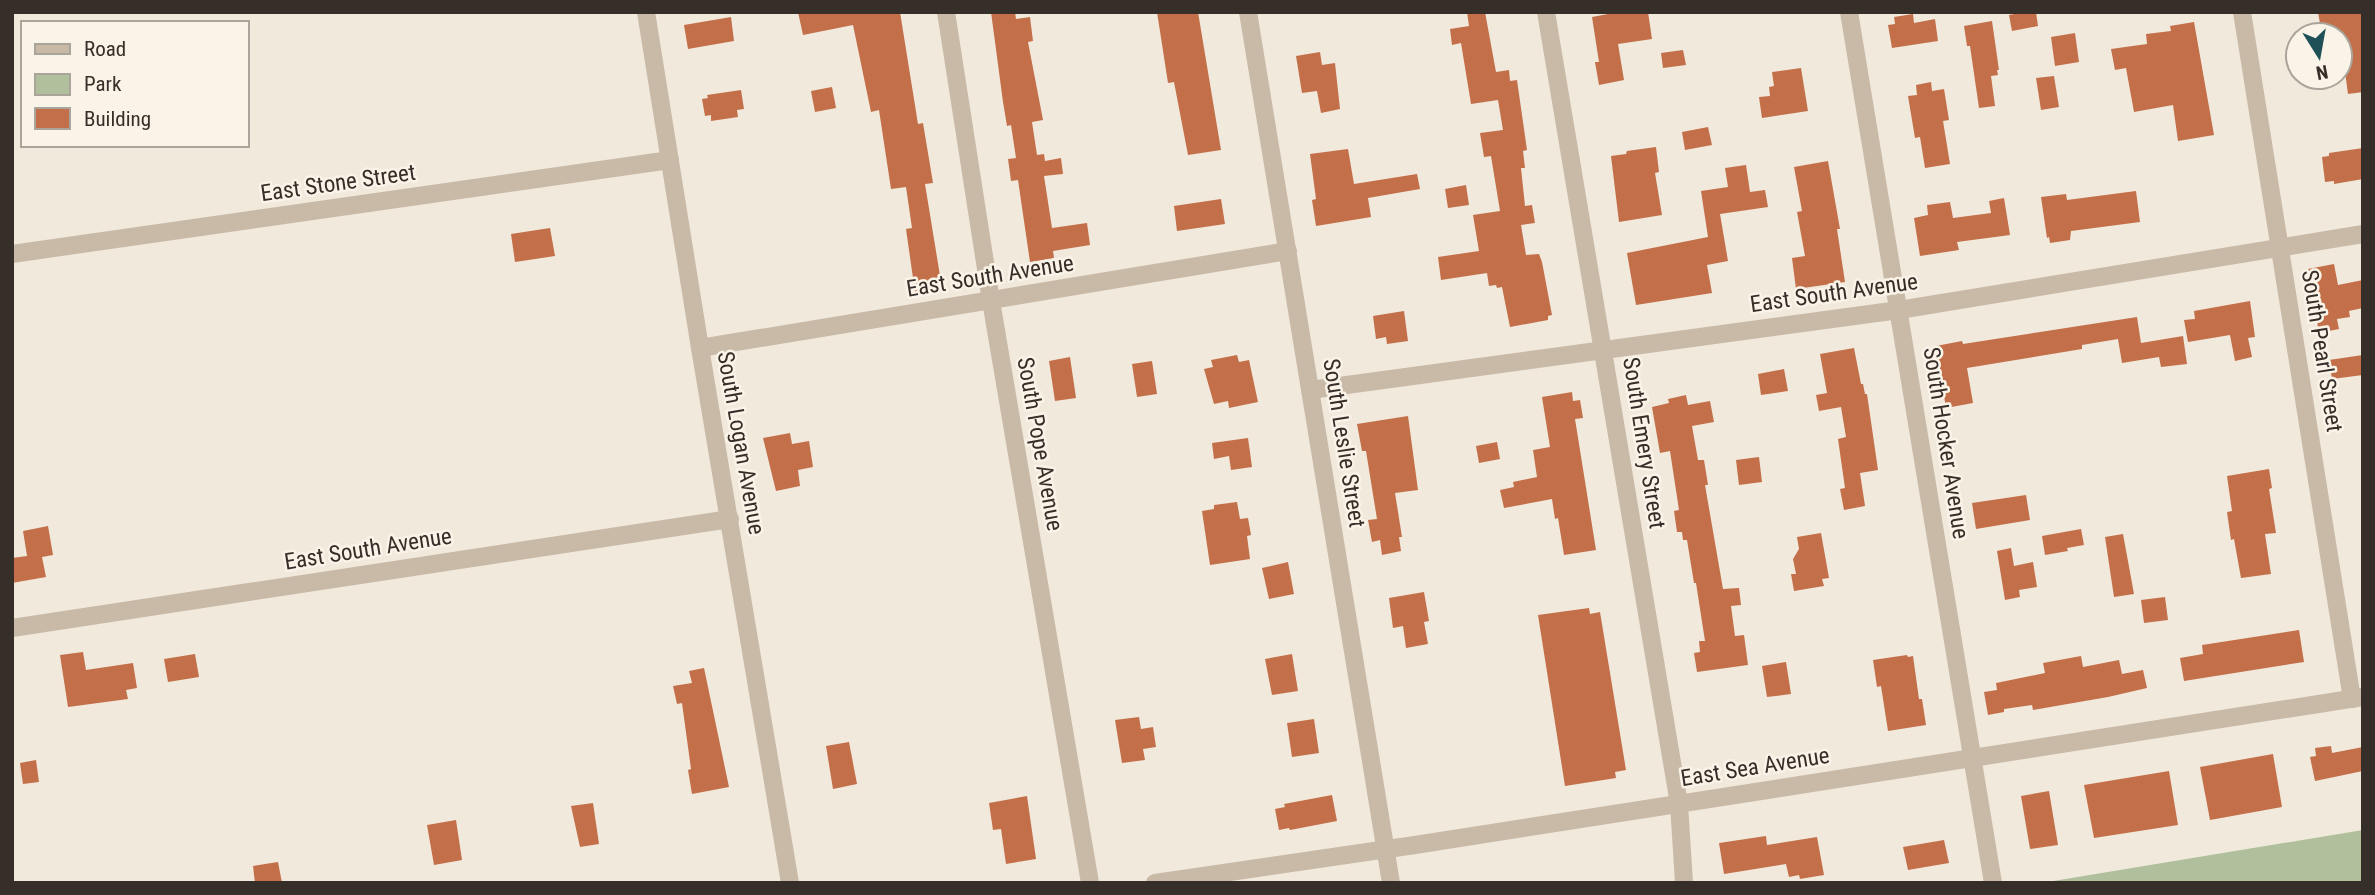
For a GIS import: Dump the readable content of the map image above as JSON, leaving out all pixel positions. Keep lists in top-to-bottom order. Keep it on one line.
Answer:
{"streets":{"street":["East Stone Street","East South Avenue","South Pearl Street","South Logan Avenue","South Leslie Street","South Emery Street","South Hocker Avenue","South Pope Avenue","East Sea Avenue"]},"crossings":[["East Stone Street","South Logan Avenue"],["East South Avenue","South Pearl Street"],["East South Avenue","South Logan Avenue"],["East South Avenue","South Leslie Street"],["East South Avenue","South Emery Street"],["East South Avenue","South Hocker Avenue"],["East South Avenue","South Pope Avenue"],["South Pearl Street","East Sea Avenue"],["South Leslie Street","East Sea Avenue"],["South Emery Street","East Sea Avenue"],["South Hocker Avenue","East Sea Avenue"]],"legend":["Road","Park","Building"],"north":"bottom"}
